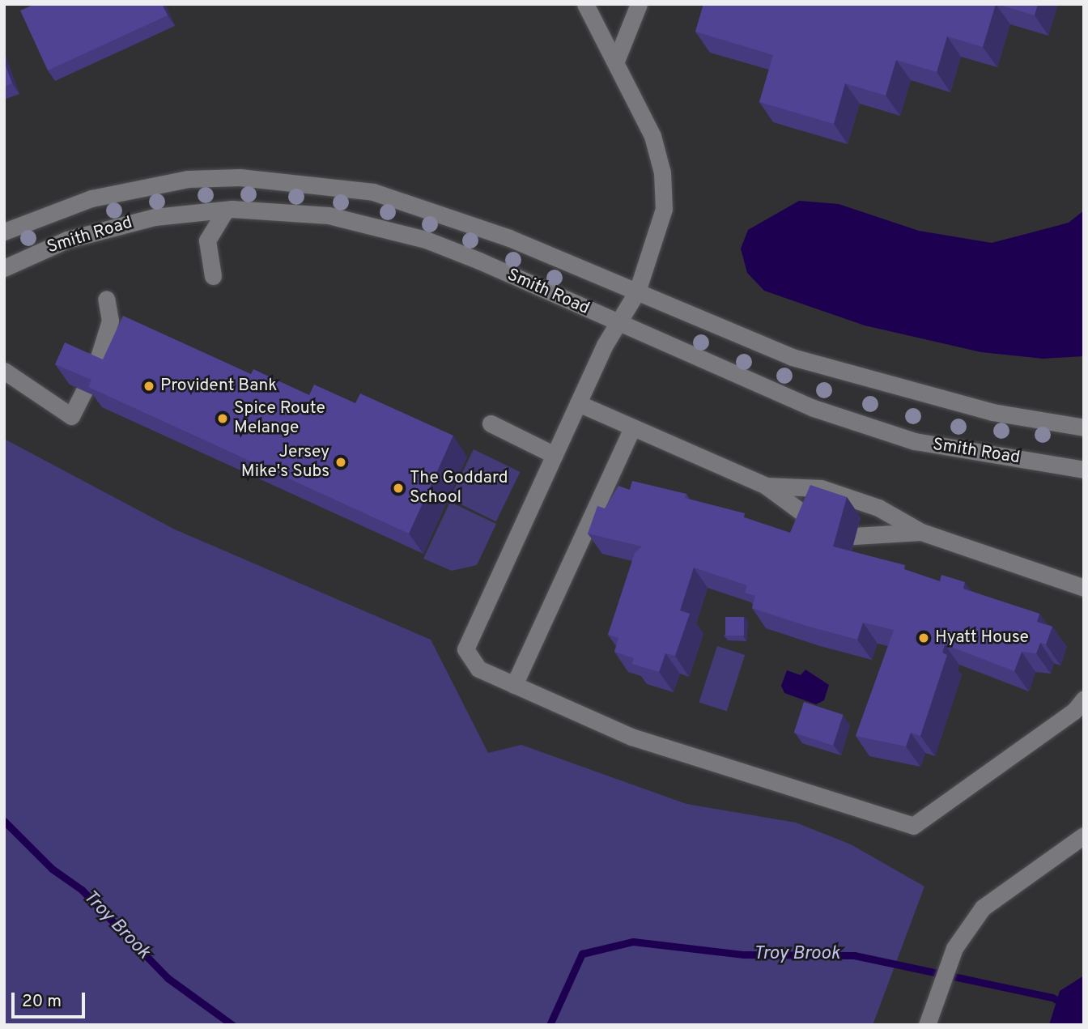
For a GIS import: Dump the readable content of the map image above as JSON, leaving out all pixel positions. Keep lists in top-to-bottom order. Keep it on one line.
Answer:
{"streets":{"street":["Smith Road"]},"water":["Troy Brook"],"places":["Provident Bank","Spice Route Melange","Jersey Mike's Subs","The Goddard School","Hyatt House"],"scale_bar":"20 m"}
